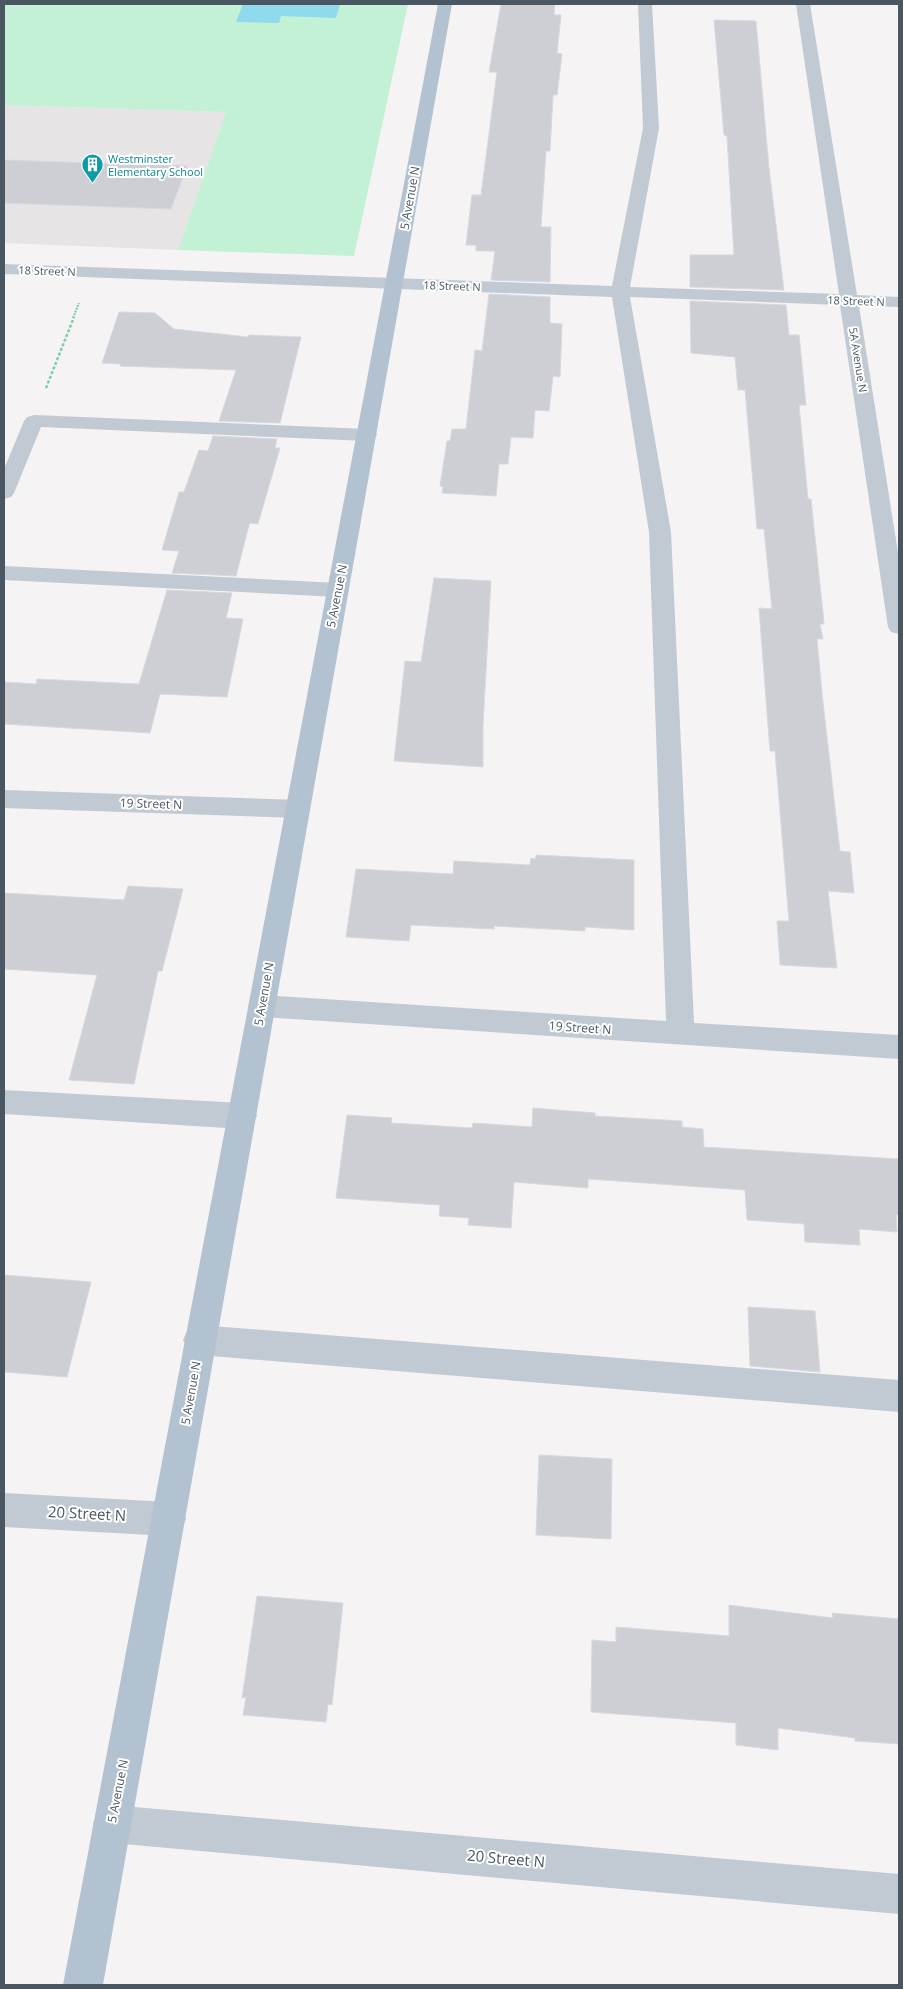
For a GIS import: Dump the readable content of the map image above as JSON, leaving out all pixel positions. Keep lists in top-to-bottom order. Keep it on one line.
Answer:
{"streets":{"main road":["5 Avenue N"],"street":["18 Street N","5A Avenue N","19 Street N","20 Street N"]},"crossings":[["5 Avenue N","18 Street N"],["5 Avenue N","19 Street N"],["5 Avenue N","20 Street N"],["18 Street N","5A Avenue N"]],"places":{"building":["Westminster Elementary School"]}}
